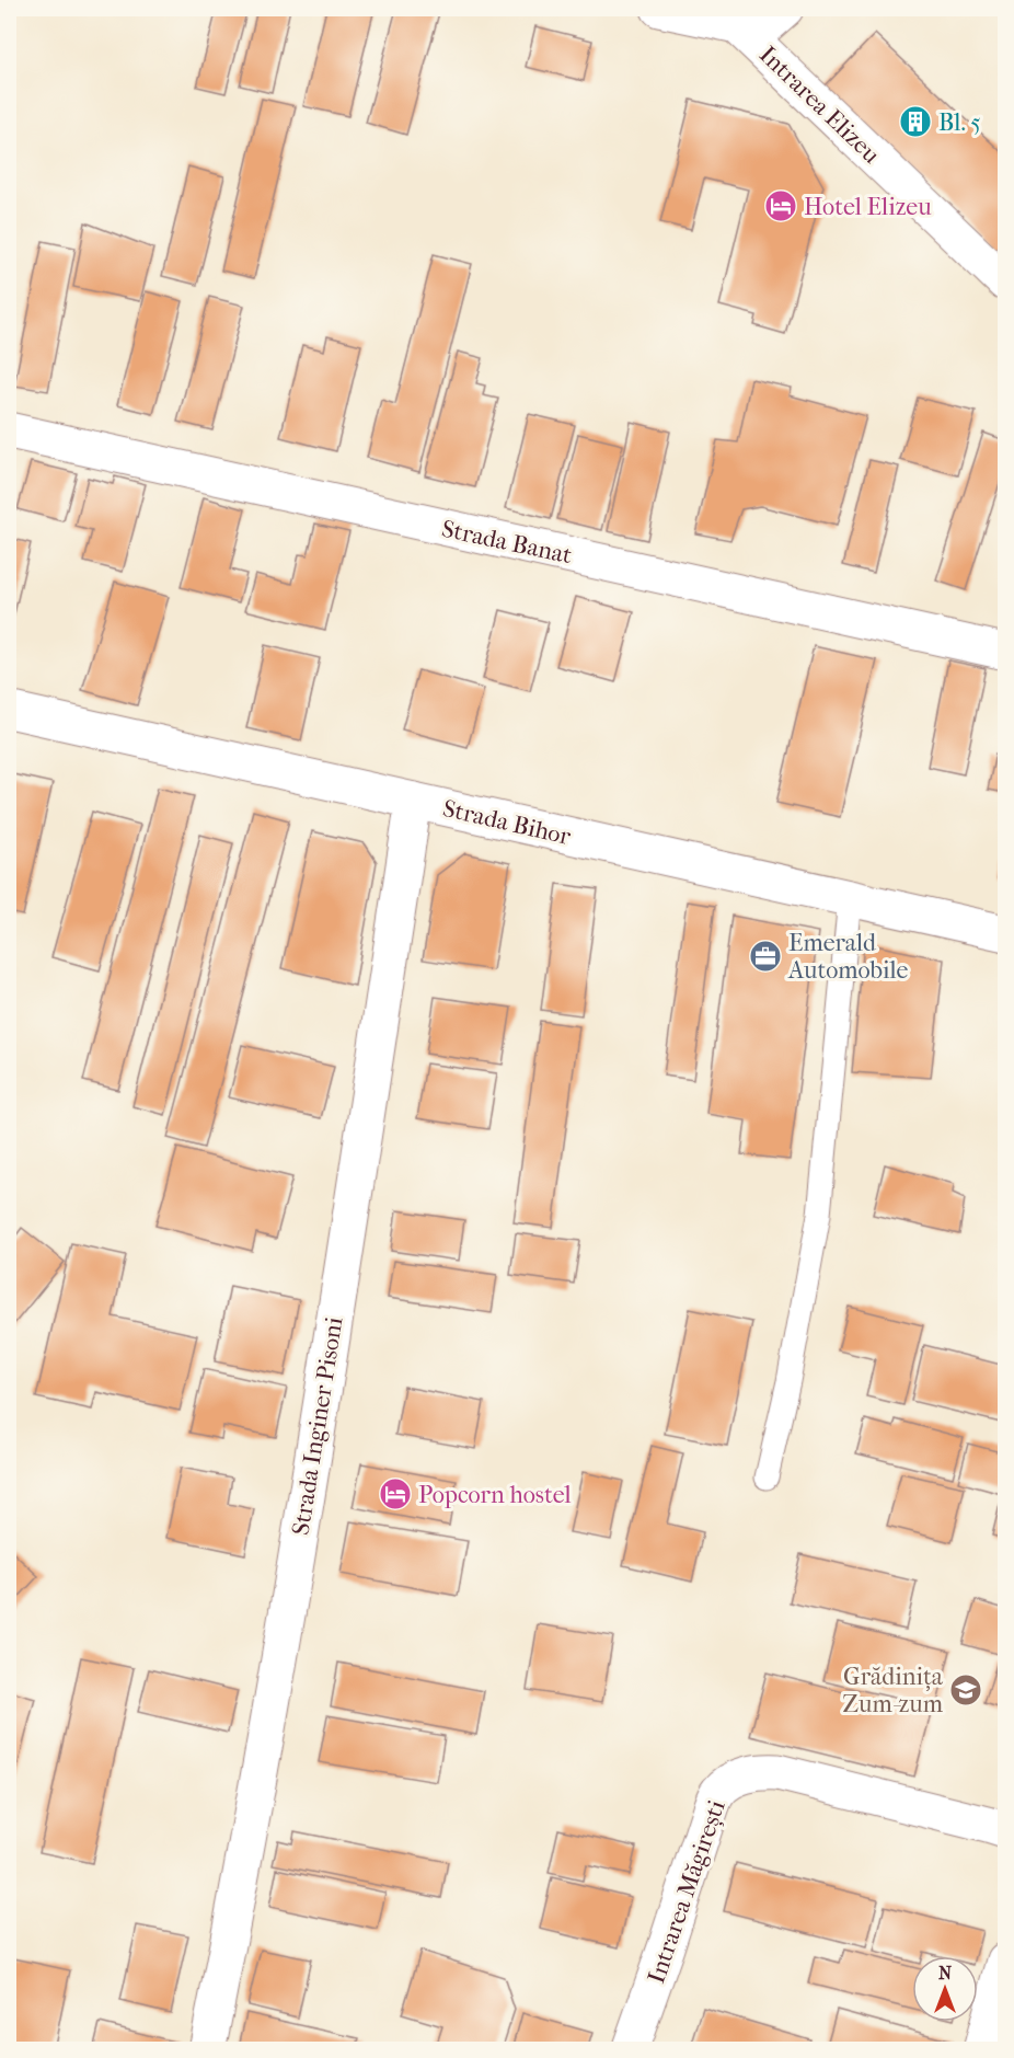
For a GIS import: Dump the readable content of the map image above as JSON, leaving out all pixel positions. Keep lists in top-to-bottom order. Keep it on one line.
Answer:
{"streets":{"street":["Intrarea Elizeu","Strada Banat","Strada Bihor","Strada Inginer Pisoni","Intrarea Măgirești"]},"crossings":[["Strada Bihor","Strada Inginer Pisoni"]],"places":{"building":["Bl. 5"],"hotel":["Hotel Elizeu","Popcorn hostel"],"office":["Emerald Automobile"],"school or university":["Grădinița Zum-zum"]},"north":"top"}
